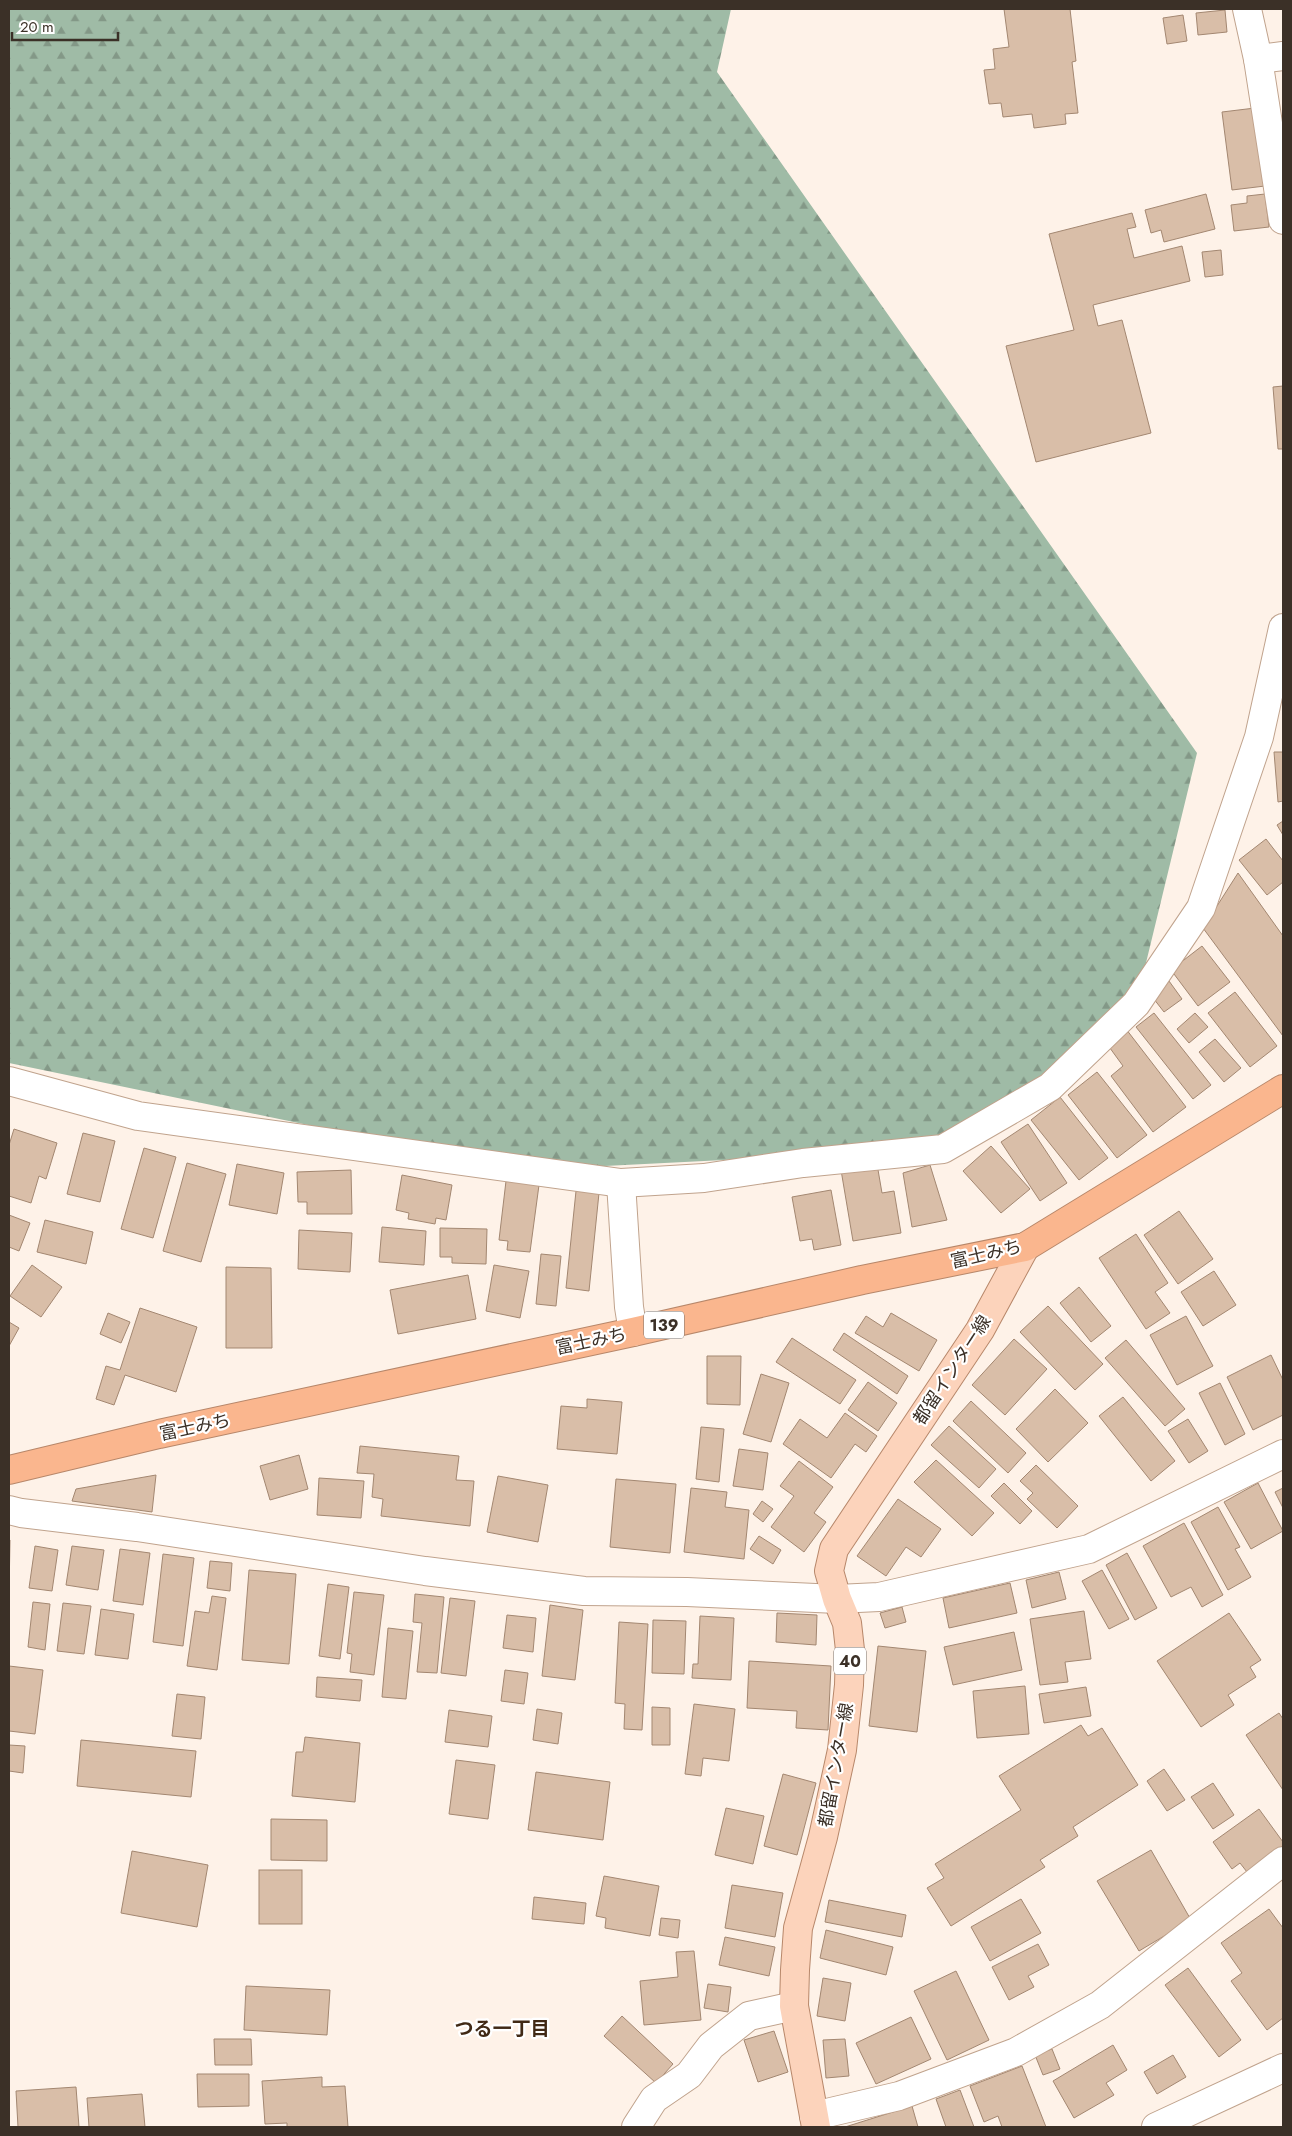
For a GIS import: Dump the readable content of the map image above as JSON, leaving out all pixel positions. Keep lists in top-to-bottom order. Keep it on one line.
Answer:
{"streets":{"highway":["富士みち","139"],"main road":["都留インター線","40"]},"crossings":[["富士みち","都留インター線"]],"districts":["つる一丁目"],"scale_bar":"20 m"}
